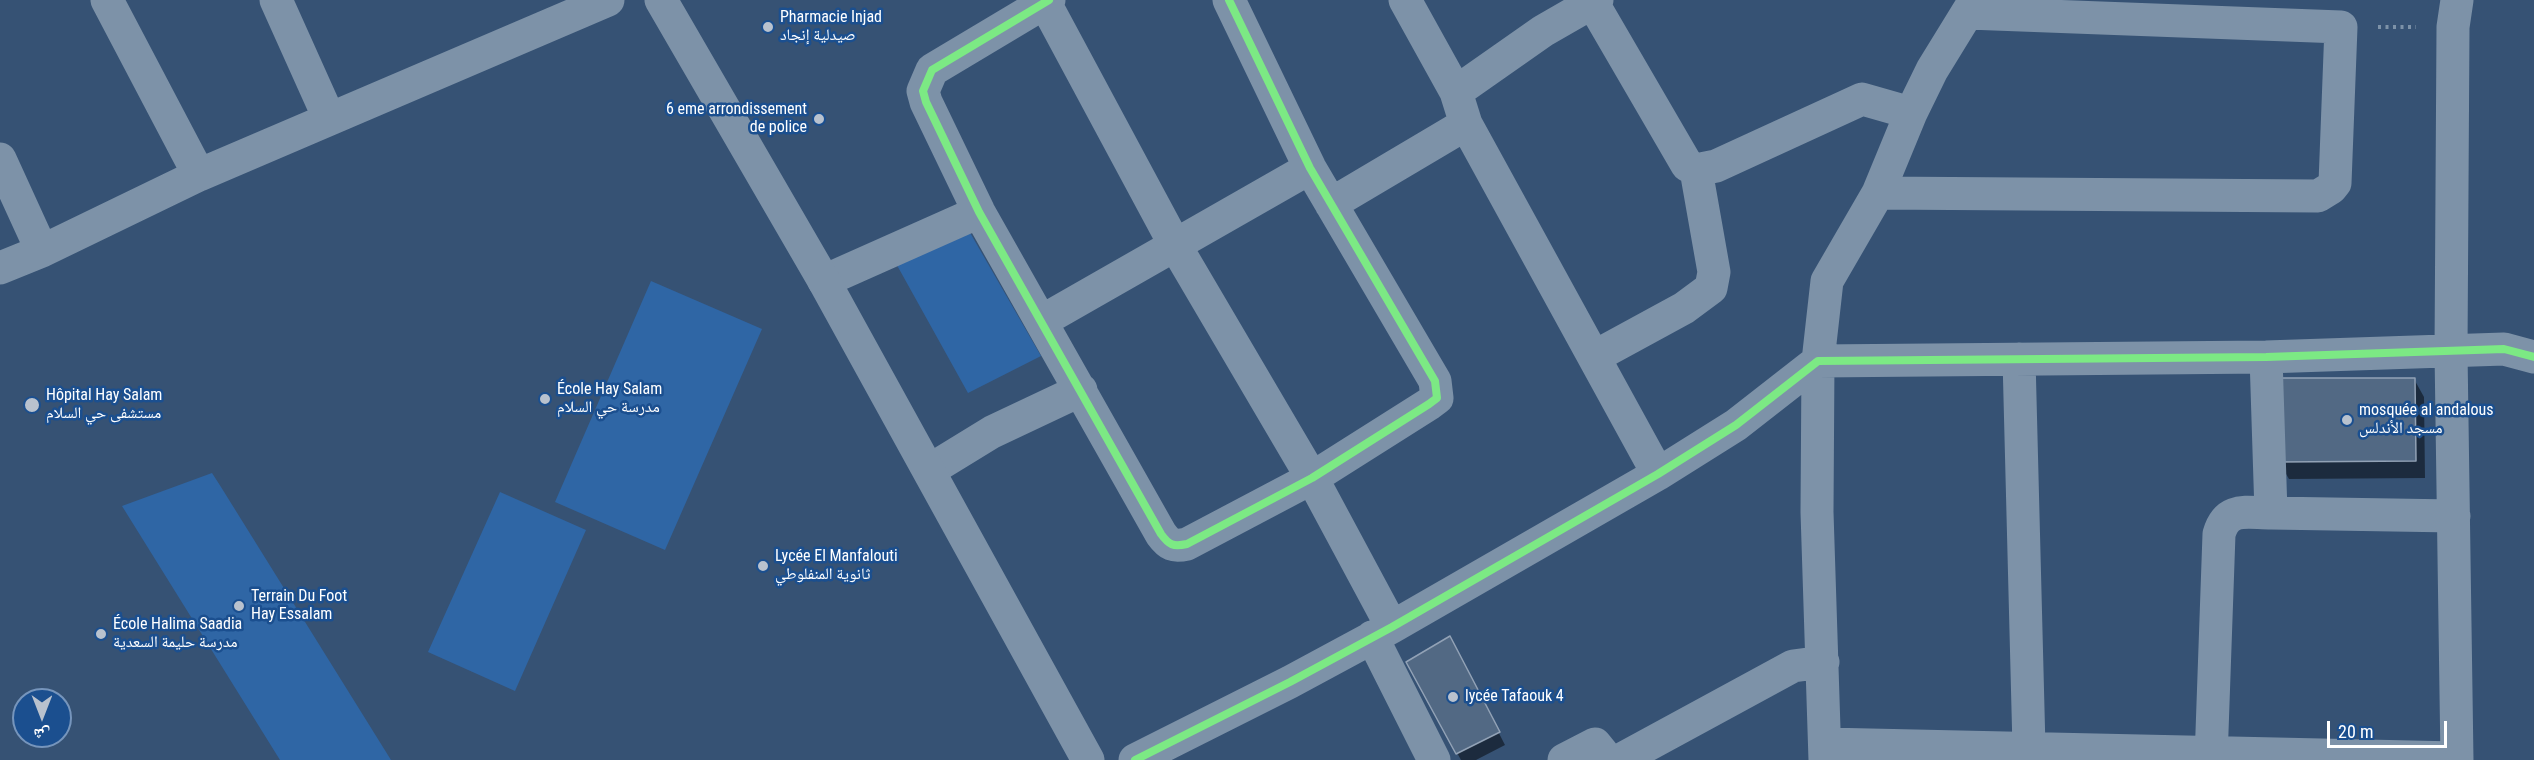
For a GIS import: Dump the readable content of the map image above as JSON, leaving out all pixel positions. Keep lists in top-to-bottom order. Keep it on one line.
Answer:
{"places":["Pharmacie Injad صيدلية إنجاد","6 eme arrondissement de police","École Hay Salam مدرسة حي السلام","Hôpital Hay Salam مستشفى حي السلام","mosquée al andalous مسجد الأندلس","Lycée El Manfalouti ثانوية المنفلوطي","Terrain Du Foot Hay Essalam","École Halima Saadia مدرسة حليمة السعدية","lycée Tafaouk 4"],"scale_bar":"20 m","north":"bottom"}
